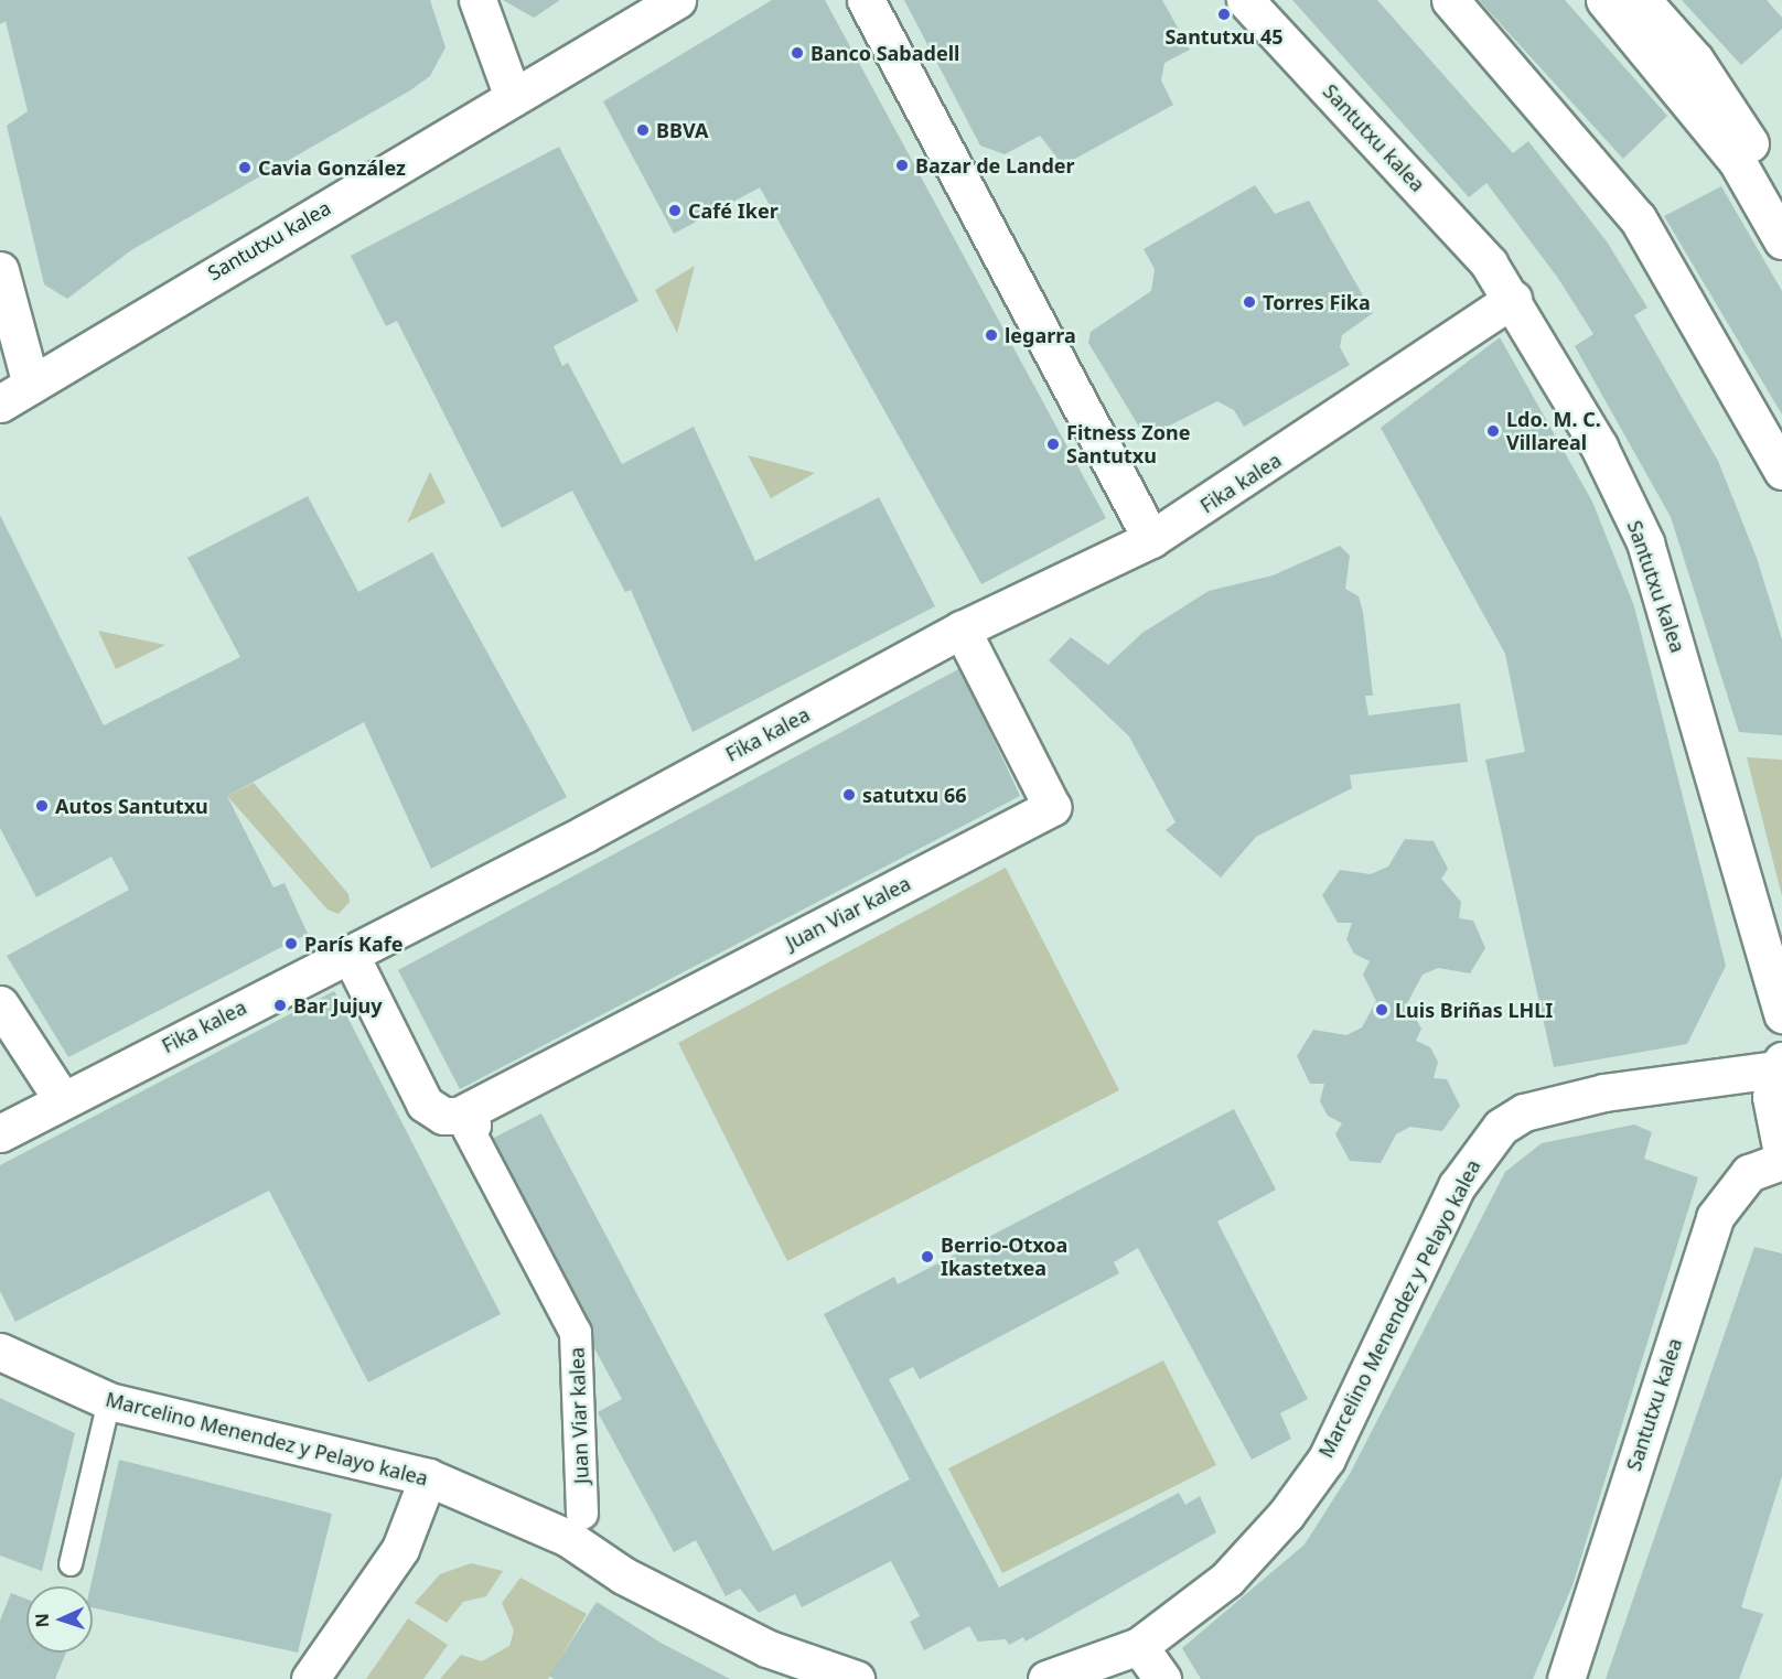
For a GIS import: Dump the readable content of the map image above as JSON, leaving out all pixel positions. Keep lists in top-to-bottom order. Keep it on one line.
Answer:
{"streets":{"street":["Santutxu kalea","Fika kalea","Juan Viar kalea","Marcelino Menendez y Pelayo kalea"]},"crossings":[["Santutxu kalea","Fika kalea"],["Fika kalea","Juan Viar kalea"]],"places":["Santutxu 45","Banco Sabadell","BBVA","Bazar de Lander","Cavia González","Café Iker","Torres Fika","legarra","Ldo. M. C. Villareal","Fitness Zone Santutxu","satutxu 66","Autos Santutxu","París Kafe","Bar Jujuy","Luis Briñas LHLI","Berrio-Otxoa Ikastetxea"],"north":"left"}
